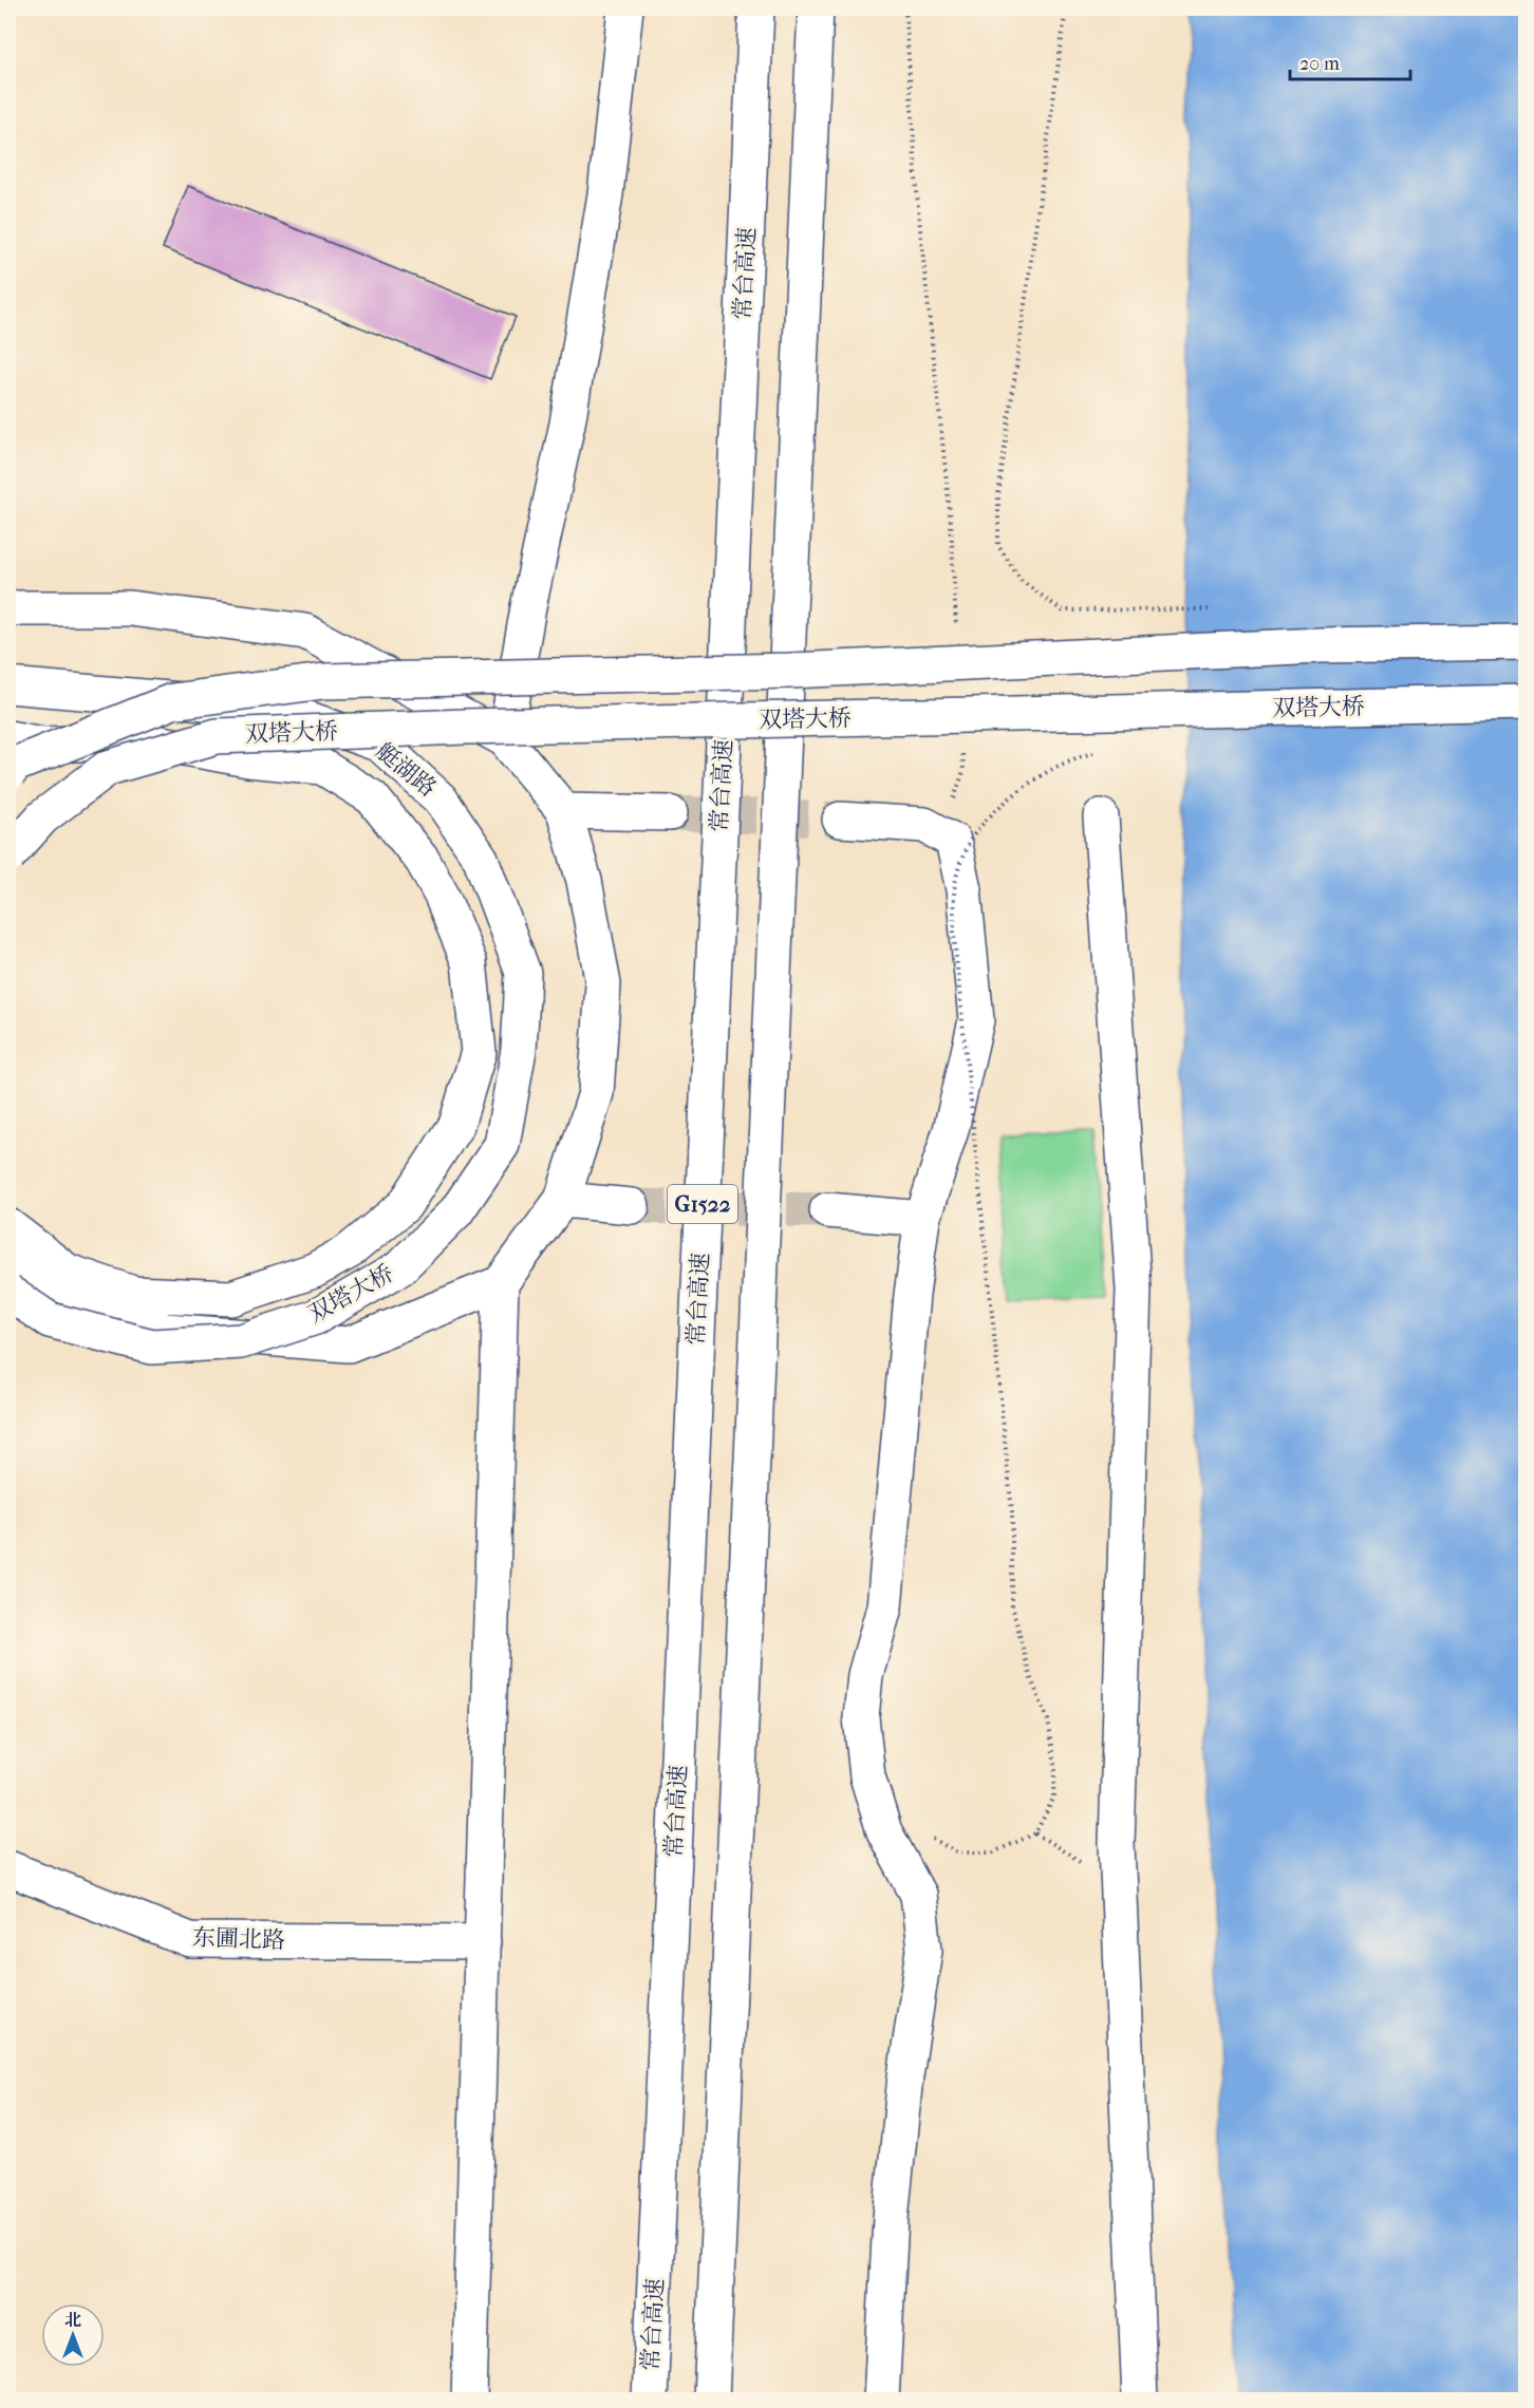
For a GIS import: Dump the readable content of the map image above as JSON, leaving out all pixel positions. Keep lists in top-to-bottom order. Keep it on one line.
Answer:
{"streets":{"main road":["常台高速","双塔大桥","艇湖路","G1522","东圃北路"]},"crossings":[["双塔大桥","艇湖路"]],"scale_bar":"20 m","north":"top"}
